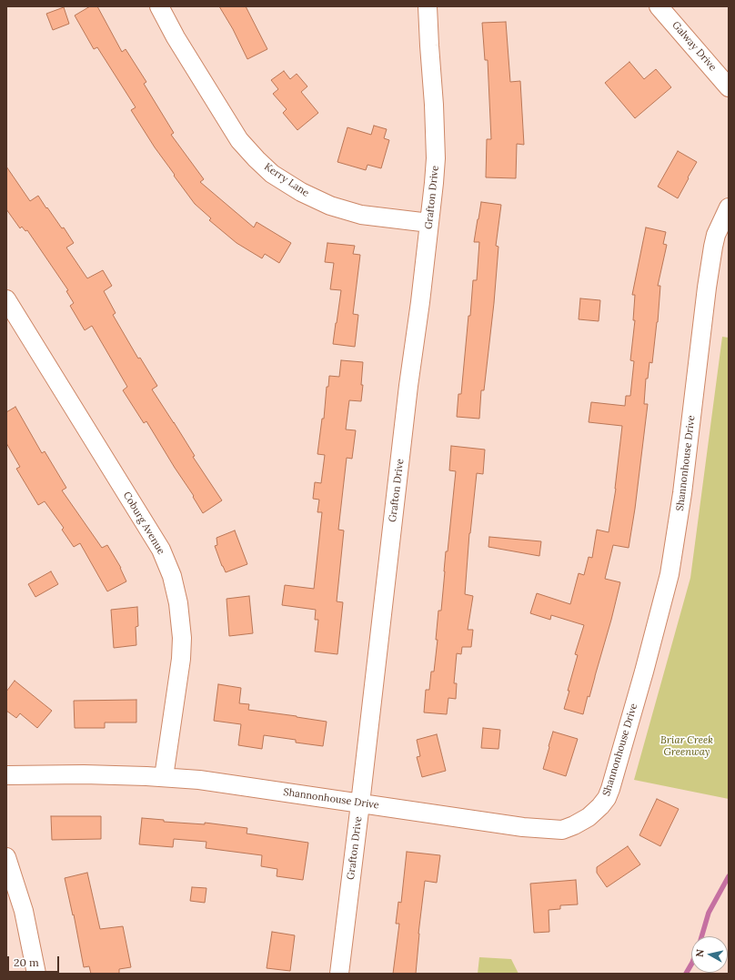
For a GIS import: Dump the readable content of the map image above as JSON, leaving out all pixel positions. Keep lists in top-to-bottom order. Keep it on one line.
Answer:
{"streets":{"street":["Galway Drive","Kerry Lane","Grafton Drive","Shannonhouse Drive","Coburg Avenue"]},"crossings":[["Kerry Lane","Grafton Drive"],["Grafton Drive","Shannonhouse Drive"],["Shannonhouse Drive","Coburg Avenue"]],"parks":["Briar Creek Greenway"],"scale_bar":"20 m","north":"left"}
